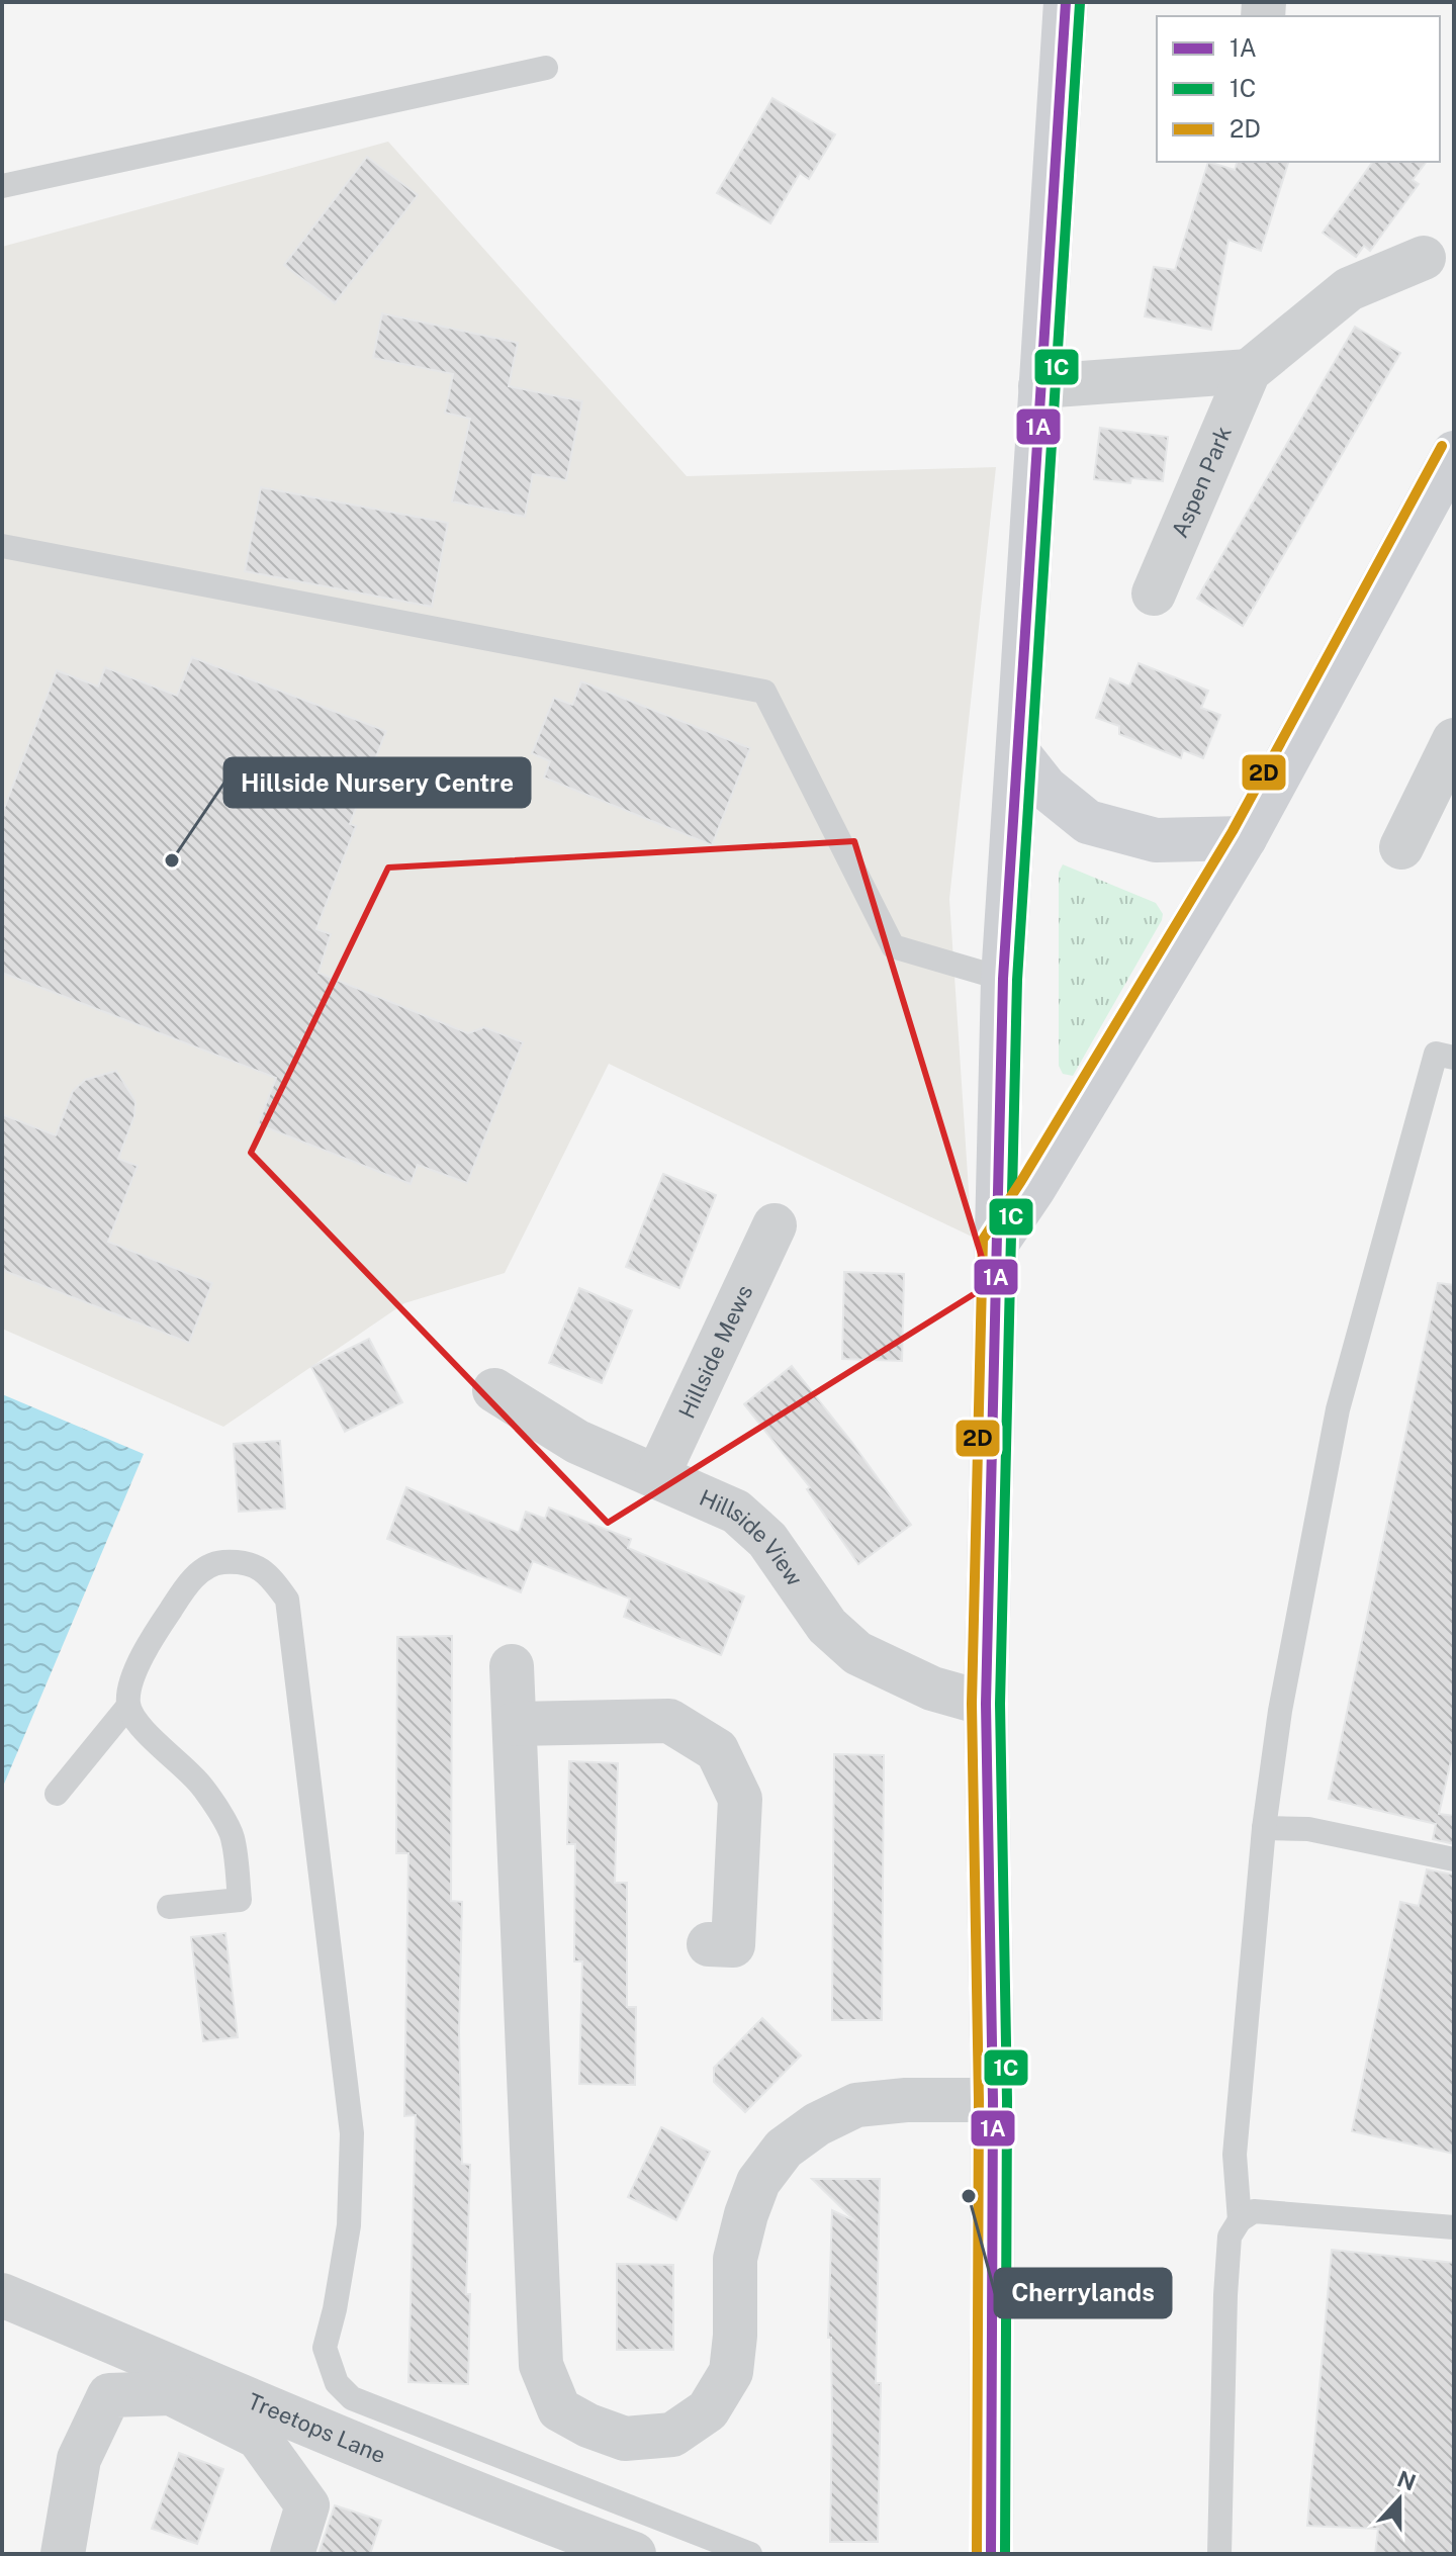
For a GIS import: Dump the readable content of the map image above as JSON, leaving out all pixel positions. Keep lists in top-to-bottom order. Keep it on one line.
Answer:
{"streets":{"street":["Aspen Park","Hillside Mews","Hillside View","Treetops Lane"]},"crossings":[["Hillside Mews","Hillside View"]],"places":["Hillside Nursery Centre","Cherrylands"],"lines":["transit line 1A","transit line 1C","transit line 2D"],"legend":["1A","1C","2D"],"north":"top"}
